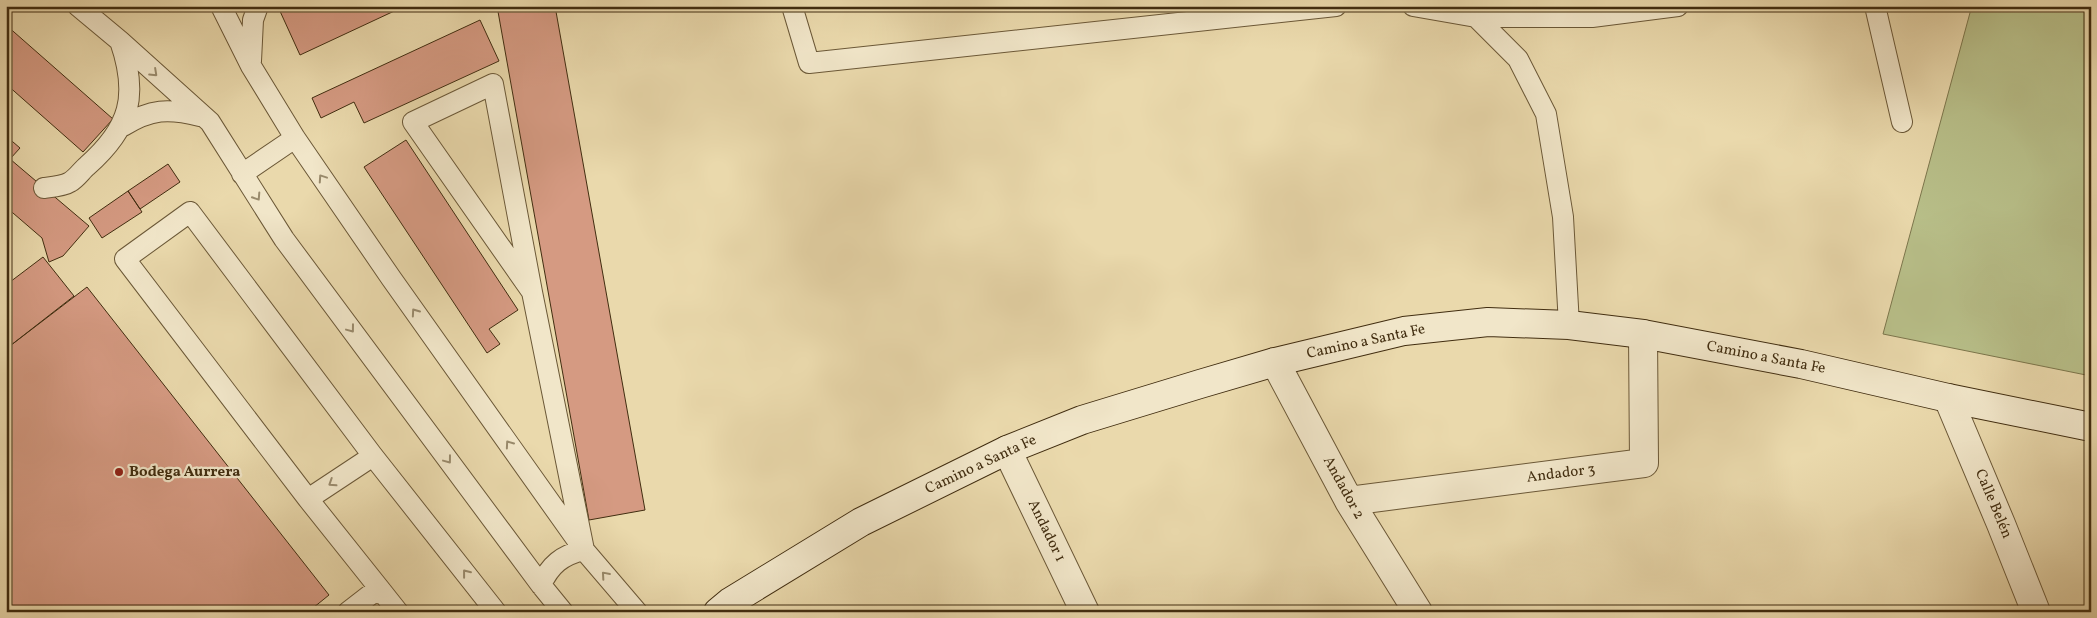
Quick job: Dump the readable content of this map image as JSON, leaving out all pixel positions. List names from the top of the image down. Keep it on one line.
{"streets":{"main road":["Camino a Santa Fe","Andador 3","Andador 2","Calle Belén","Andador 1"]},"crossings":[["Camino a Santa Fe","Andador 3"],["Camino a Santa Fe","Andador 2"],["Camino a Santa Fe","Calle Belén"],["Camino a Santa Fe","Andador 1"],["Andador 3","Andador 2"]],"places":["Bodega Aurrera"]}
